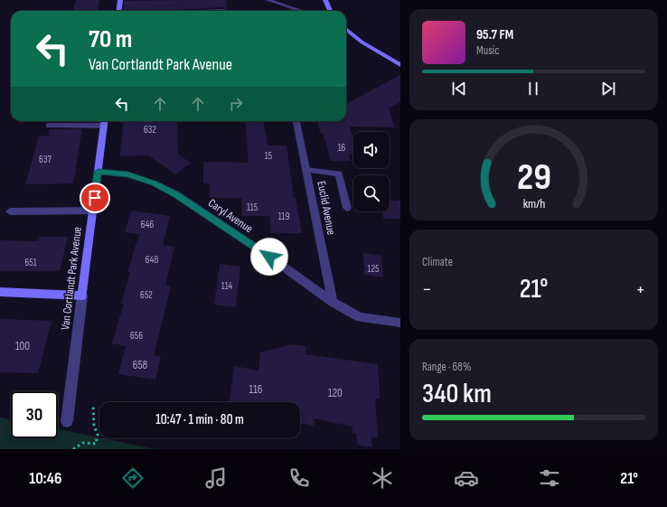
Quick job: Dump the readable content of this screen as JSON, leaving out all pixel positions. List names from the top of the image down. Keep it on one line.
{"streets":{"street":["Euclid Avenue","Caryl Avenue","Van Cortlandt Park Avenue"]},"crossings":[["Euclid Avenue","Caryl Avenue"],["Caryl Avenue","Van Cortlandt Park Avenue"]],"house_numbers":["632","16","15","637","115","119","646","648","651","125","114","652","656","100","658","116","120"],"page":{"turn":["70 m","Van Cortlandt Park Avenue"],"song":["95.7 FM","Music"],"tile":["Climate",["Range · 68%","340 km"]],"heat":["−","21°","+"],"limit":"30","trip":"10:47 · 1 min · 80 m","tabs":["10:46","21°"],"gauge":["29","km/h"]}}
